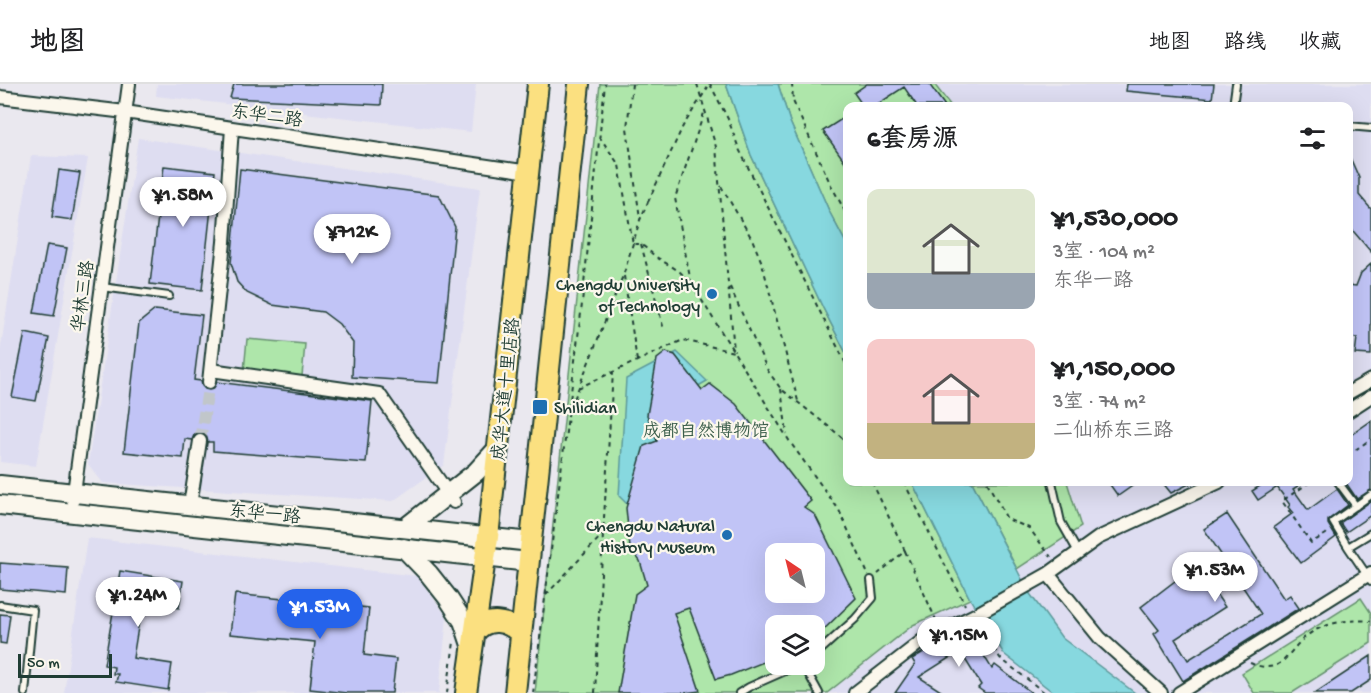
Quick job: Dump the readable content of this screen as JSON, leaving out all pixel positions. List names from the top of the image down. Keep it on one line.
{"streets":{"main road":["成华大道十里店路"],"street":["东华二路","华林三路","东华一路"]},"crossings":[["东华二路","华林三路"],["东华二路","成华大道十里店路"],["华林三路","东华一路"],["成华大道十里店路","东华一路"]],"parks":["成都自然博物馆"],"places":{"other":["Chengdu University of Technology","Chengdu Natural History Museum"],"transit":["Shilidian"]},"scale_bar":"50 m","north":"top left","page":{"header":"地图","nav":["地图","路线","收藏"],"heading":"6套房源","list":[{"name":"¥1,530,000","note":"3室 · 104 m² · 东华一路"},{"name":"¥1,150,000","note":"3室 · 74 m² · 二仙桥东三路"}],"price":["¥1.58M","¥712K","¥1.53M","¥1.24M","¥1.53M","¥1.15M"],"scale":"50 m"}}
